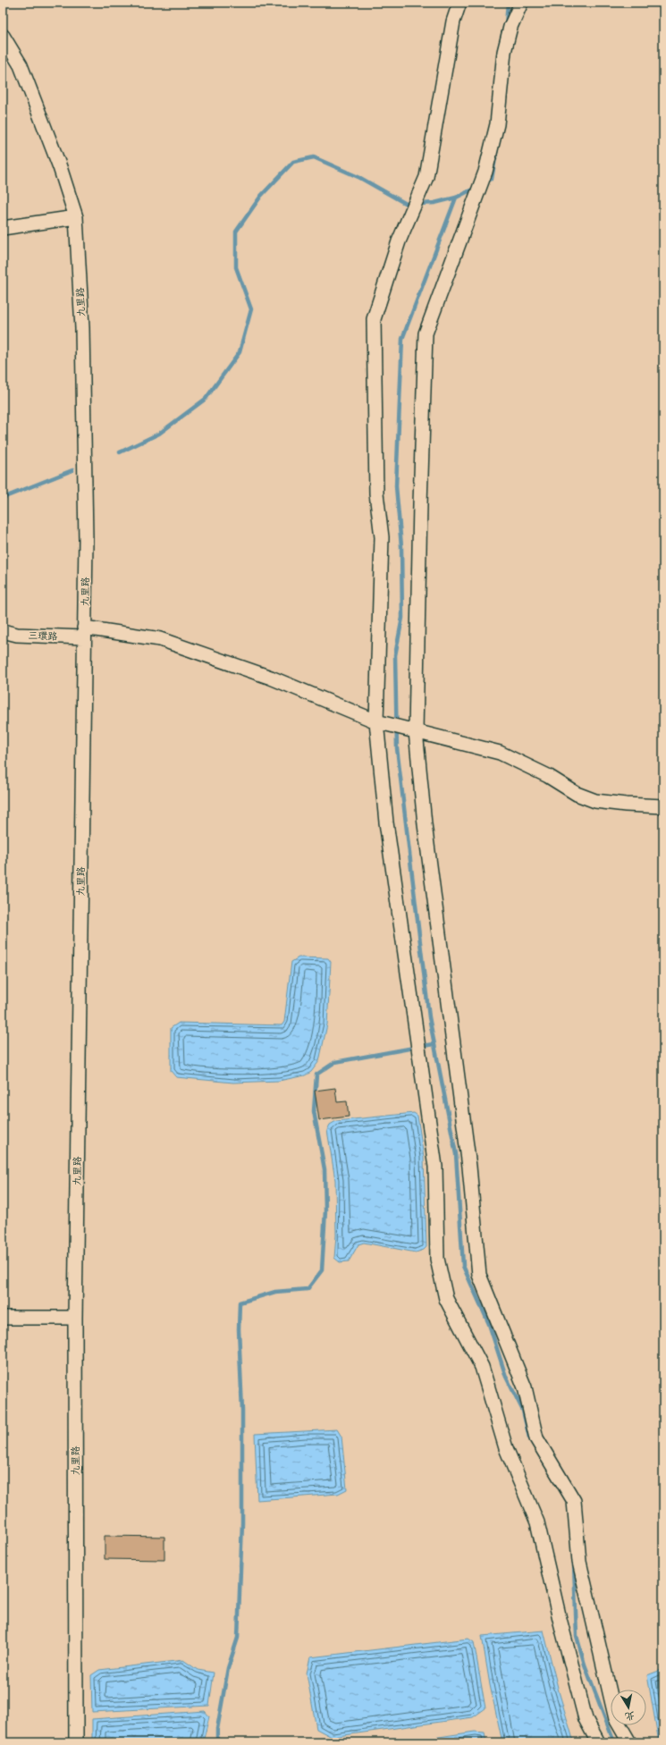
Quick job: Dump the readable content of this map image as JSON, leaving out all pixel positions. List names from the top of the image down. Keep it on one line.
{"streets":{"street":["九里路","三環路"]},"crossings":[["九里路","三環路"]],"north":"bottom"}
